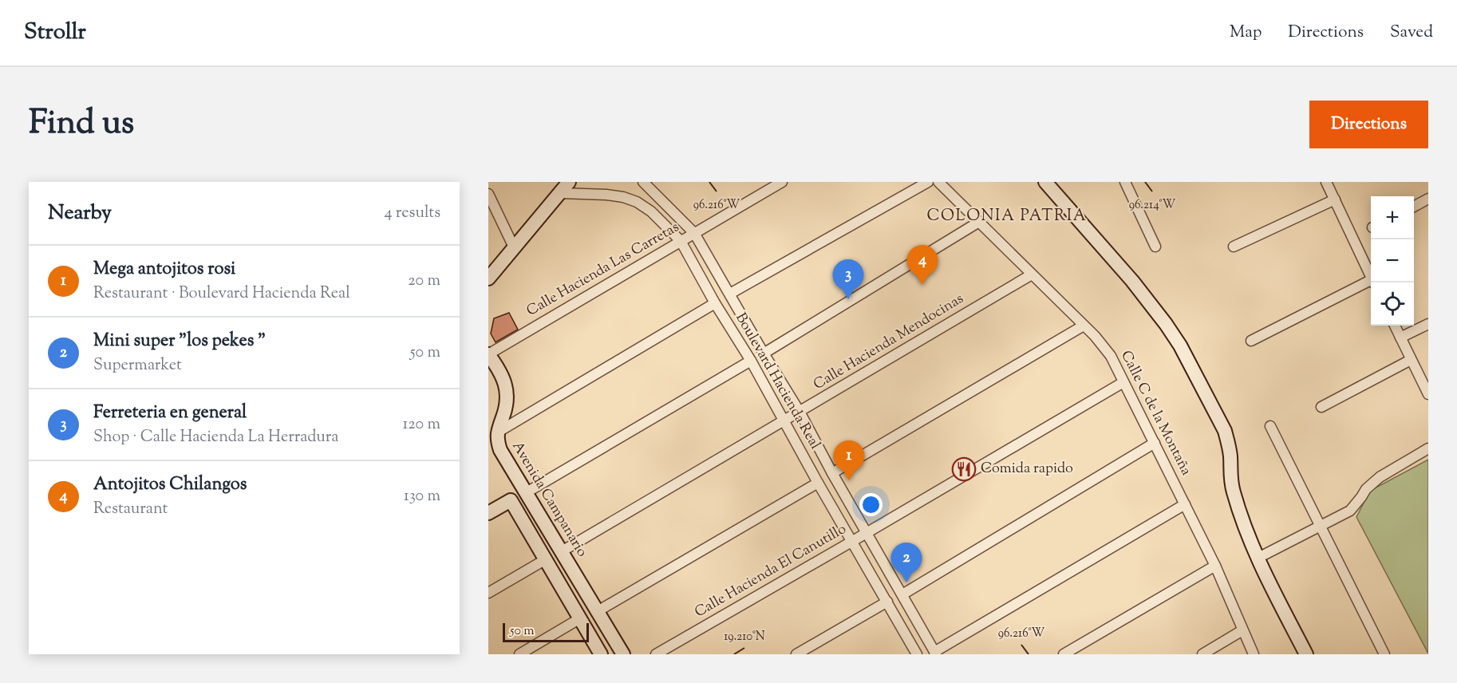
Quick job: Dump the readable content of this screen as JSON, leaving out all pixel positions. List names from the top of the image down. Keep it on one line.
{"streets":{"street":["Calle Hacienda Las Carretas","Calle Hacienda Mendocinas","Boulevard Hacienda Real","Calle C de la Montaña","Avenida Campanario","Calle Hacienda El Canutillo"]},"crossings":[["Calle Hacienda Las Carretas","Boulevard Hacienda Real"],["Calle Hacienda Las Carretas","Avenida Campanario"],["Calle Hacienda Mendocinas","Boulevard Hacienda Real"],["Calle Hacienda Mendocinas","Calle C de la Montaña"],["Calle Hacienda Mendocinas","Avenida Campanario"],["Boulevard Hacienda Real","Calle Hacienda El Canutillo"],["Calle C de la Montaña","Calle Hacienda El Canutillo"]],"districts":["COLONIA PATRIA"],"places":{"restaurant":["Comida rapido"]},"scale_bar":"50 m","page":{"header":"Strollr","nav":["Map","Directions","Saved"],"title":"Find us","buttons":"Directions","heading":["Nearby","4 results"],"map_buttons":["+","−"],"list":[{"mark":"1","name":"Mega antojitos rosi","note":"Restaurant · Boulevard Hacienda Real","value":"20 m"},{"mark":"2","name":"Mini super \"los pekes \"","note":"Supermarket","value":"50 m"},{"mark":"3","name":"Ferreteria en general","note":"Shop · Calle Hacienda La Herradura","value":"120 m"},{"mark":"4","name":"Antojitos Chilangos","note":"Restaurant","value":"130 m"}],"pins":["4","3","1","2"],"scale":"50 m"},"coordinates":["96.216°W","96.214°W","19.210°N"]}
